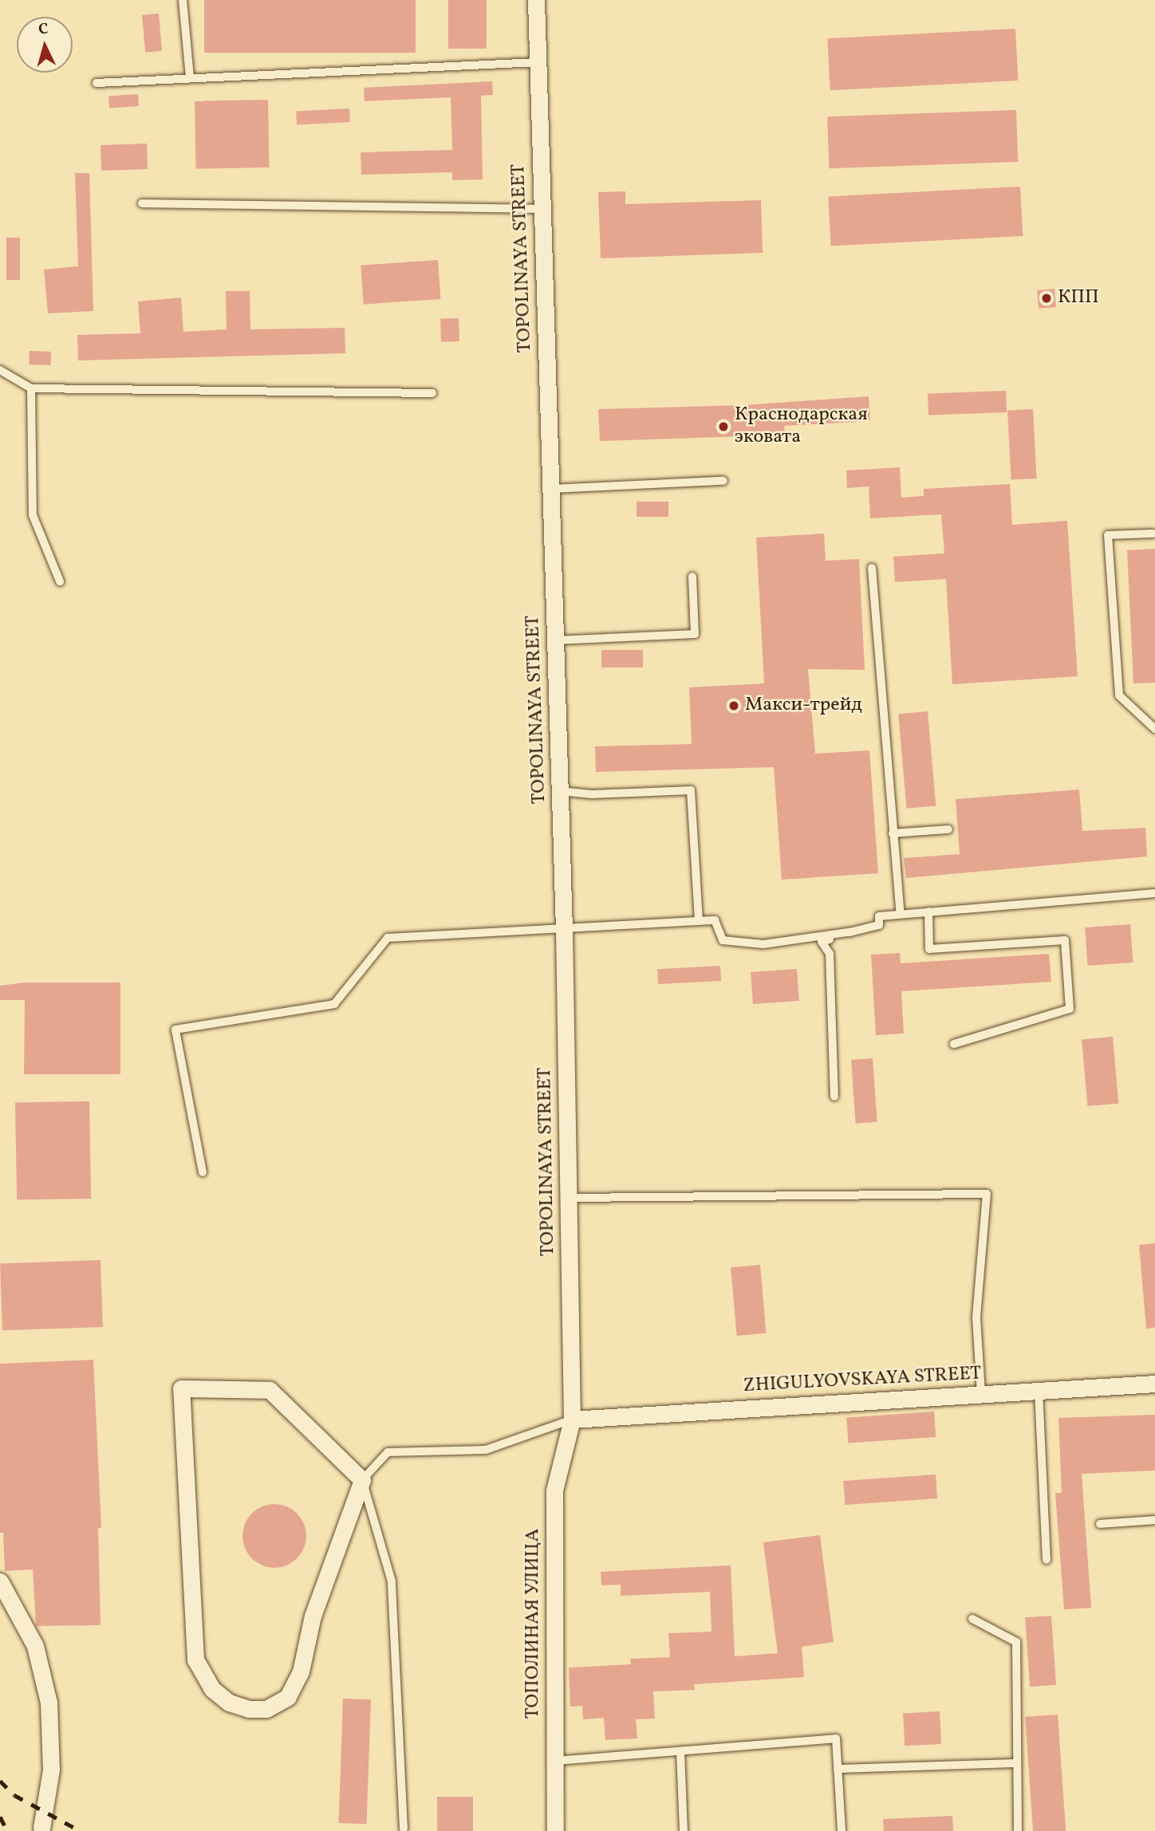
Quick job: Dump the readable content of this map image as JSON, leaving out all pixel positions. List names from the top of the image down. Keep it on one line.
{"streets":{"street":["TOPOLINAYA STREET","ZHIGULYOVSKAYA STREET","ТОПОЛИНАЯ УЛИЦА"]},"crossings":[["TOPOLINAYA STREET","ZHIGULYOVSKAYA STREET"],["TOPOLINAYA STREET","ТОПОЛИНАЯ УЛИЦА"],["ZHIGULYOVSKAYA STREET","ТОПОЛИНАЯ УЛИЦА"]],"places":["КПП","Краснодарская эковата","Макси-трейд"],"north":"top"}
